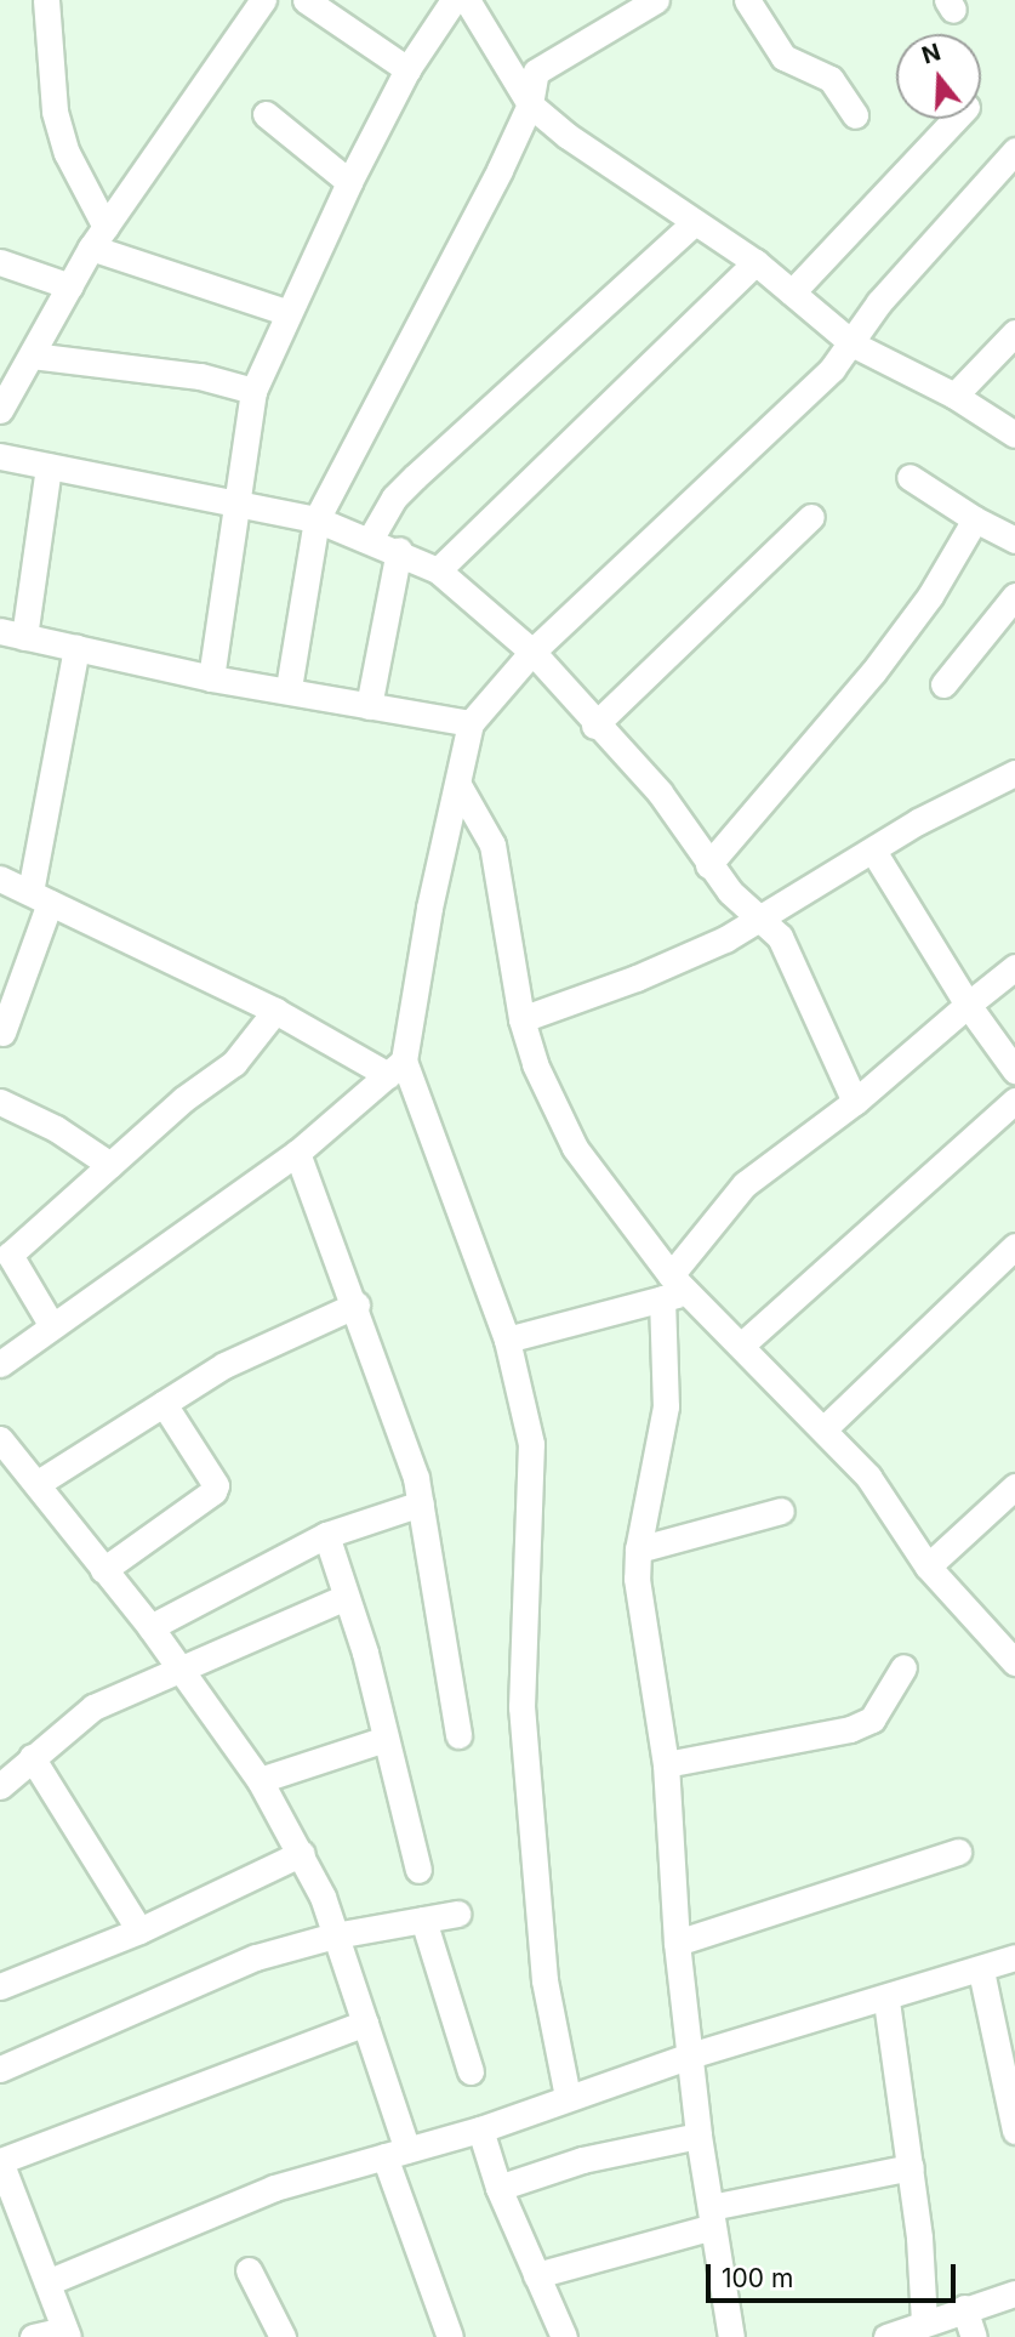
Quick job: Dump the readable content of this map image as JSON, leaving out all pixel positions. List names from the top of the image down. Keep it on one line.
{"scale_bar":"100 m","north":"top"}
